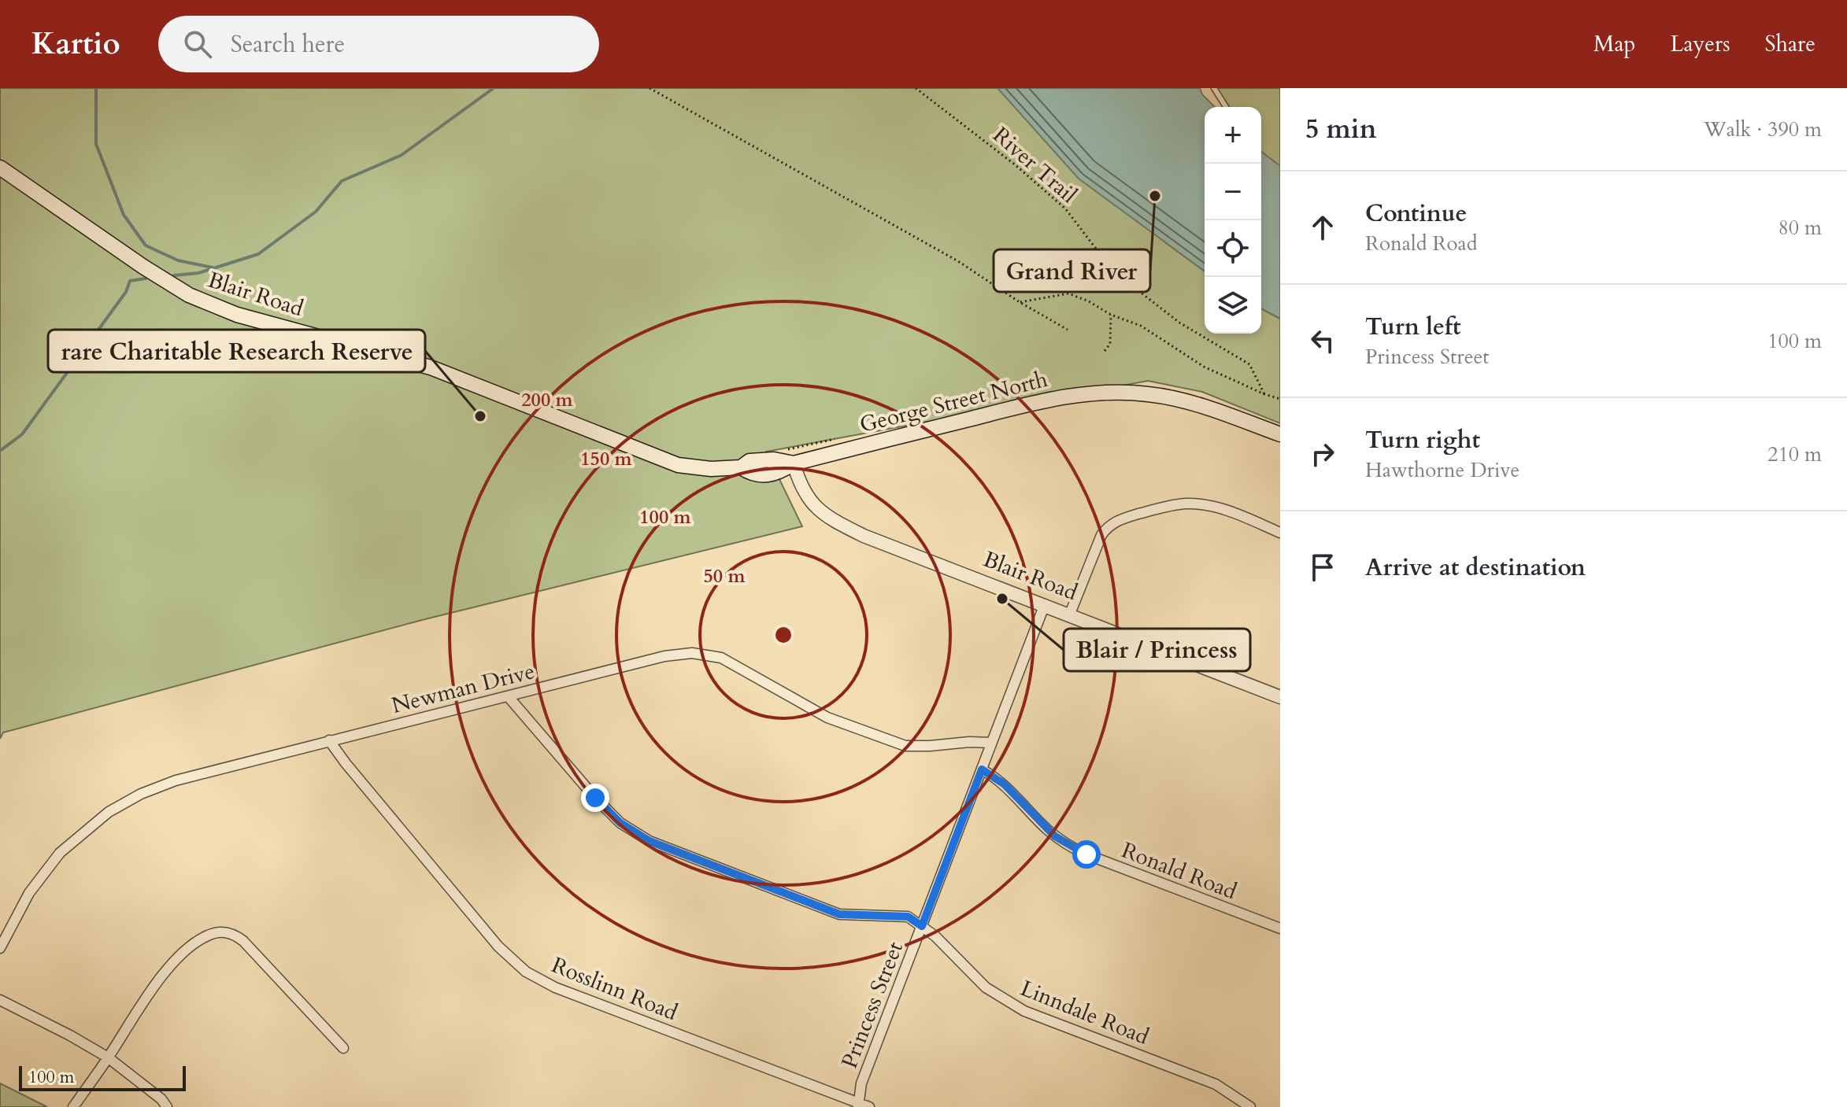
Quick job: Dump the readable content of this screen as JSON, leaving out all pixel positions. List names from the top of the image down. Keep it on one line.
{"streets":{"main road":["Blair Road","George Street North"],"street":["Newman Drive","Ronald Road","Rosslinn Road","Princess Street","Linndale Road"],"path":["River Trail"]},"crossings":[["Blair Road","George Street North"],["Blair Road","Princess Street"],["Newman Drive","Rosslinn Road"],["Newman Drive","Princess Street"],["Ronald Road","Princess Street"],["Rosslinn Road","Princess Street"],["Princess Street","Linndale Road"]],"places":["Grand River","rare Charitable Research Reserve","Blair / Princess"],"scale_bar":"100 m","page":{"header":"Kartio","search":"Search here","nav":["Map","Layers","Share"],"heading":["5 min","Walk · 390 m"],"map_buttons":["+","−"],"list":[["Continue","Ronald Road","80 m"],["Turn left","Princess Street","100 m"],["Turn right","Hawthorne Drive","210 m"],"Arrive at destination"],"scale":"100 m"},"rings":["200 m","150 m","100 m","50 m"]}
